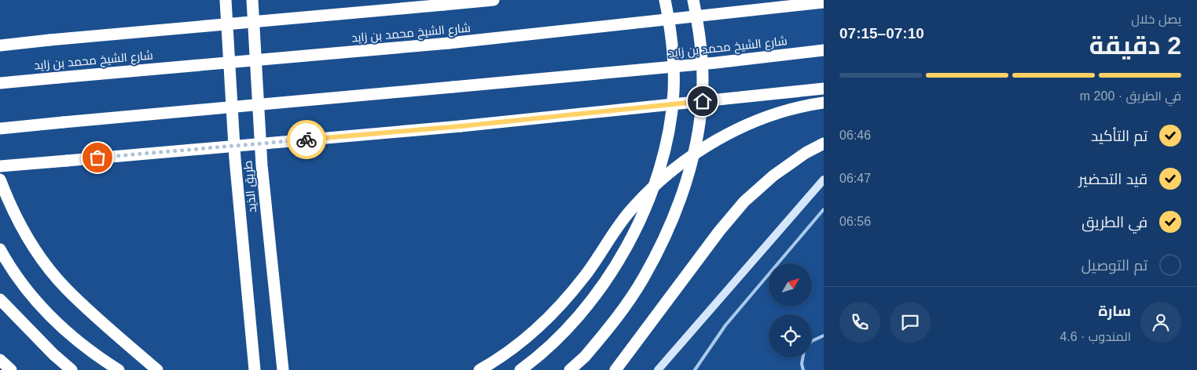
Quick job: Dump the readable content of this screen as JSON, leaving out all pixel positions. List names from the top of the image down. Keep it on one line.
{"streets":{"highway":["شارع الشيخ محمد بن زايد","طريق الذيد"]},"north":"top right","page":{"heading":["2 دقيقة","يصل خلال","07:10–07:15"],"panel":["سارة","المندوب · 4.6"],"bar":"في الطريق · 200 m","list":[["تم التأكيد","06:46"],["قيد التحضير","06:47"],["في الطريق","06:56"],"تم التوصيل"]}}
